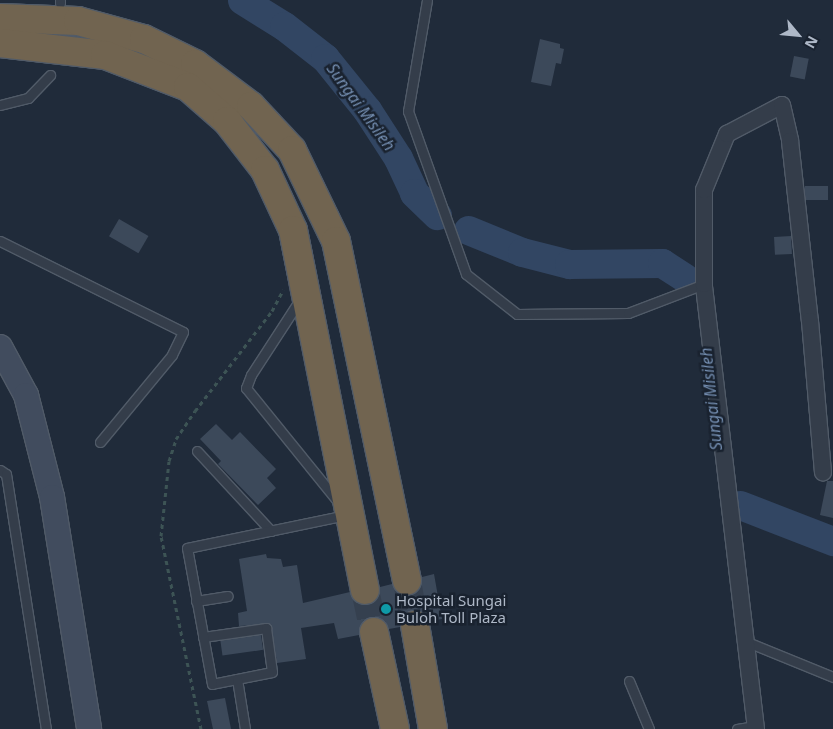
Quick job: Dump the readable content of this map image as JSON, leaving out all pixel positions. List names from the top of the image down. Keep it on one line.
{"water":["Sungai Misileh"],"places":["Hospital Sungai Buloh Toll Plaza"],"north":"bottom right"}
